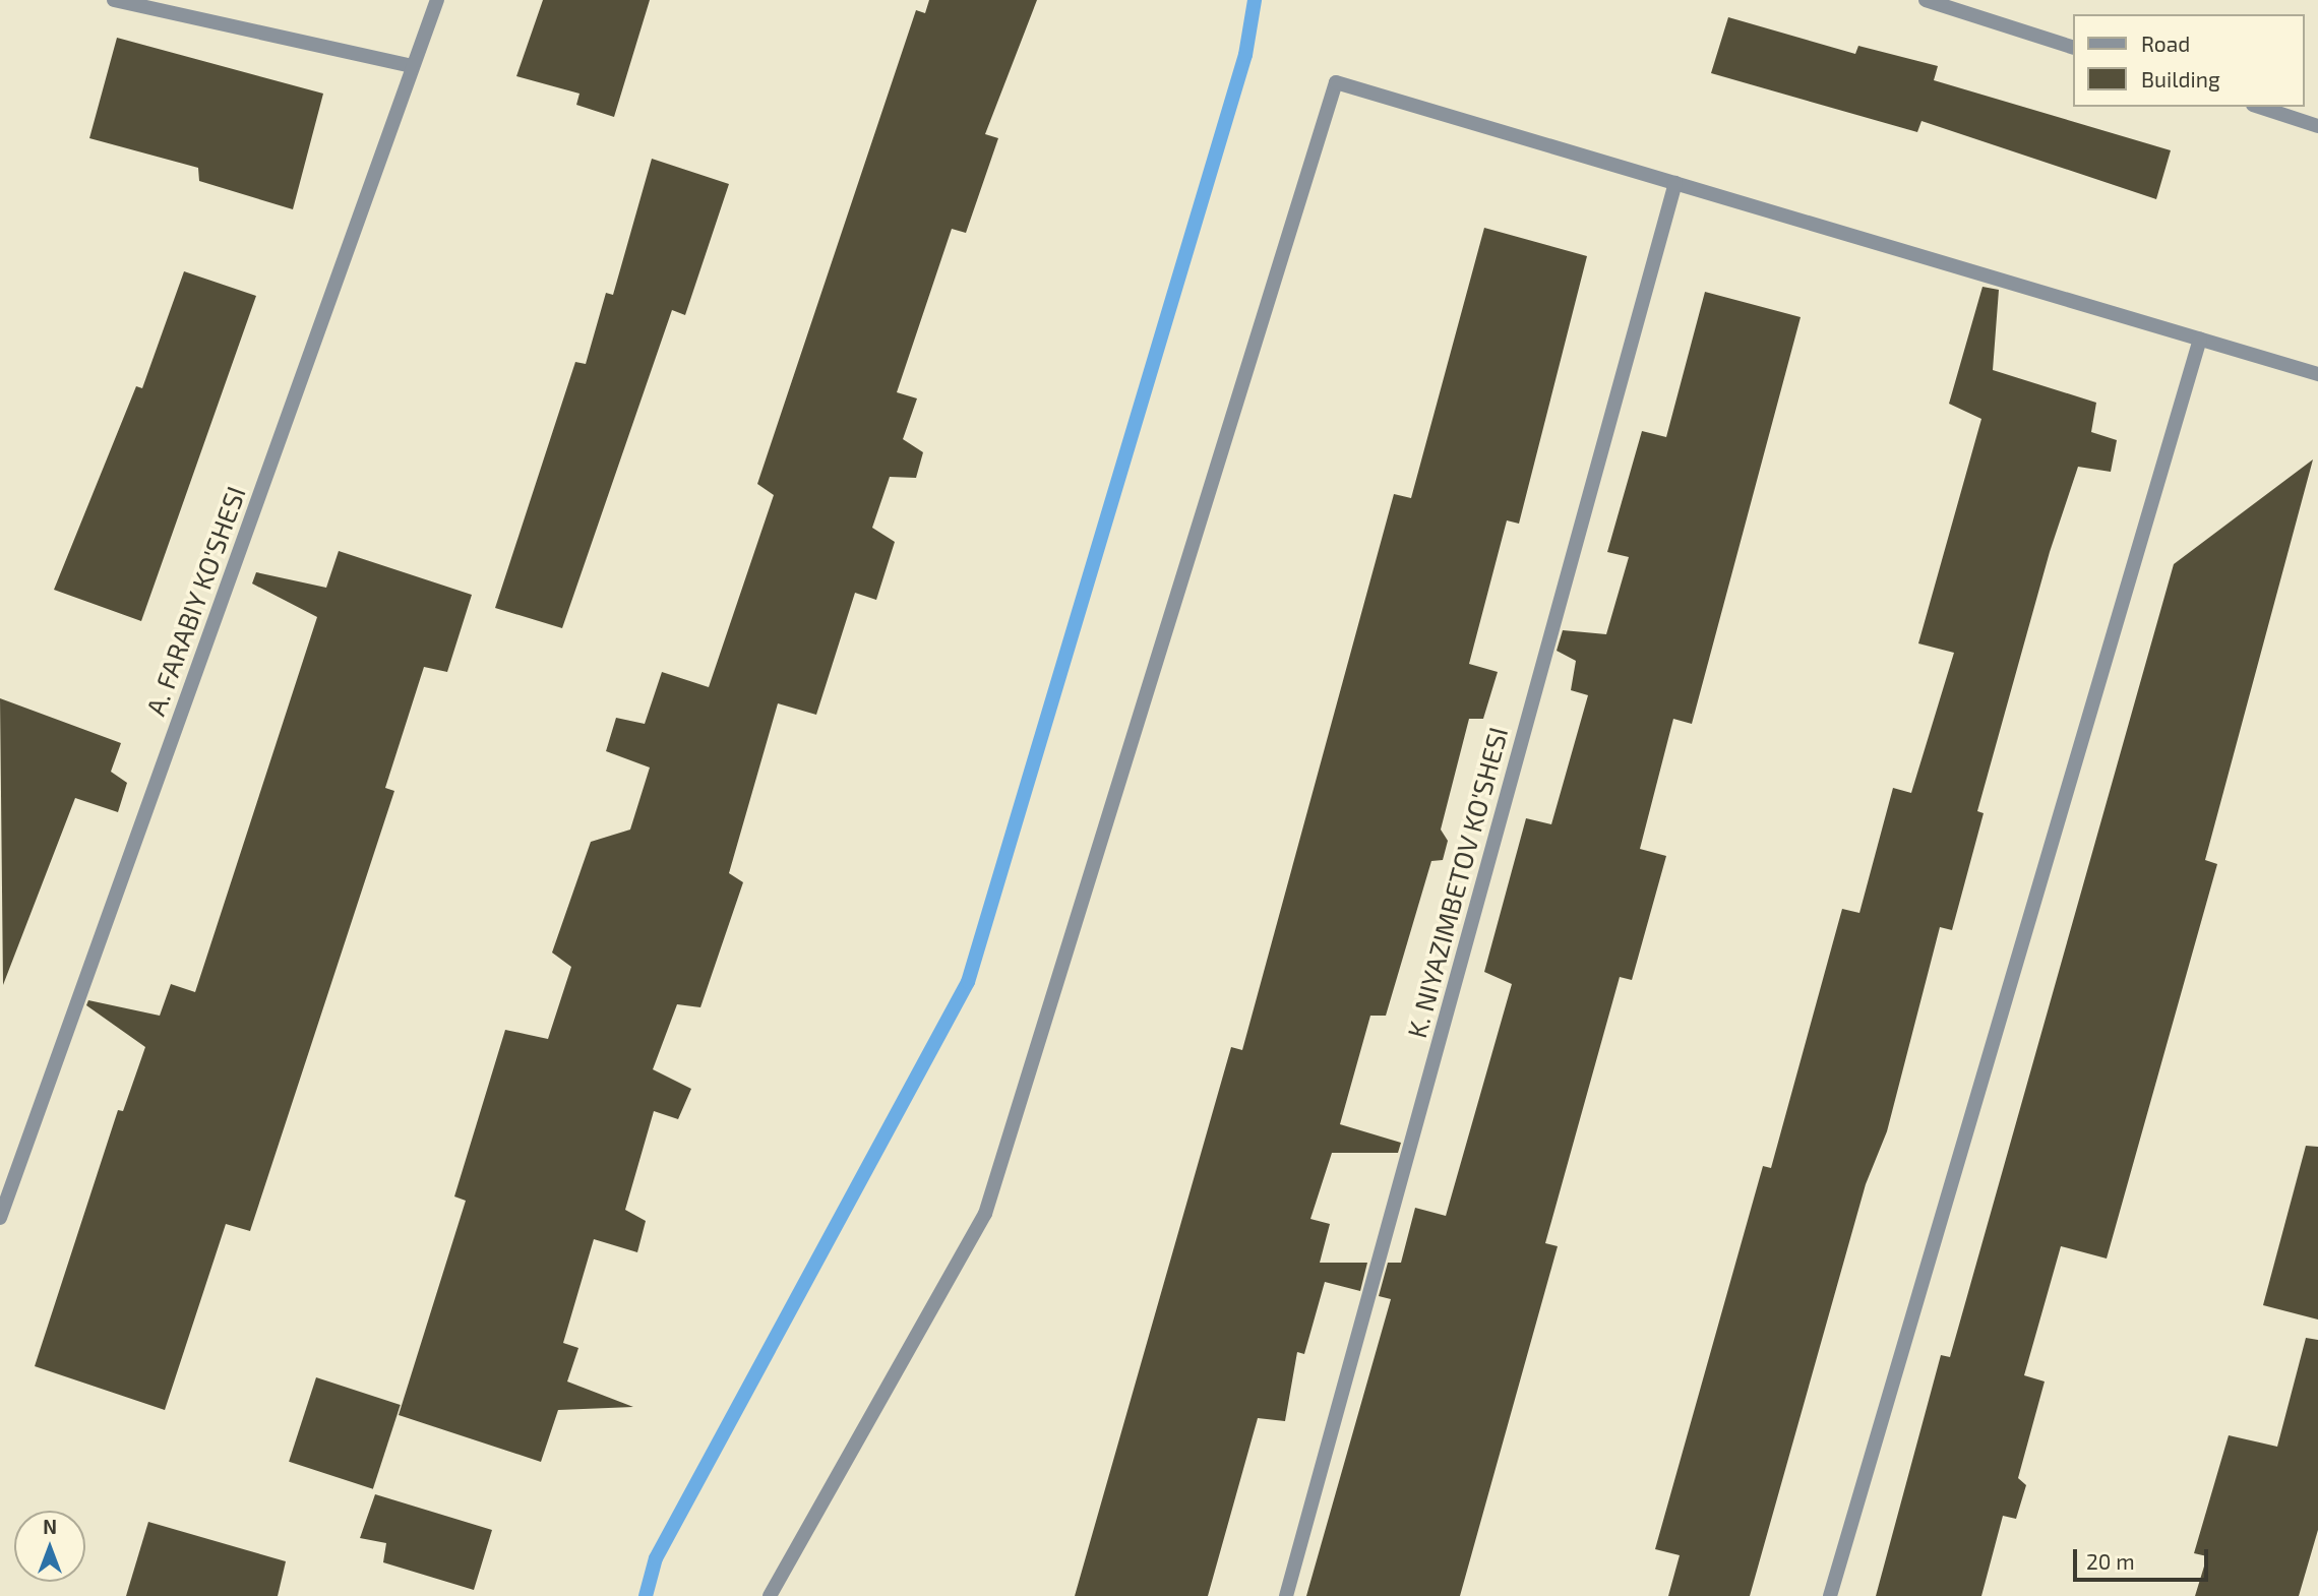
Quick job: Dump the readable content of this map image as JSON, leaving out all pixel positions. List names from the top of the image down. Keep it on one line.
{"streets":{"street":["A. FARABIY KO'SHESI","K. NIYAZIMBETOV KO'SHESI"]},"legend":["Road","Building"],"scale_bar":"20 m","north":"top"}
